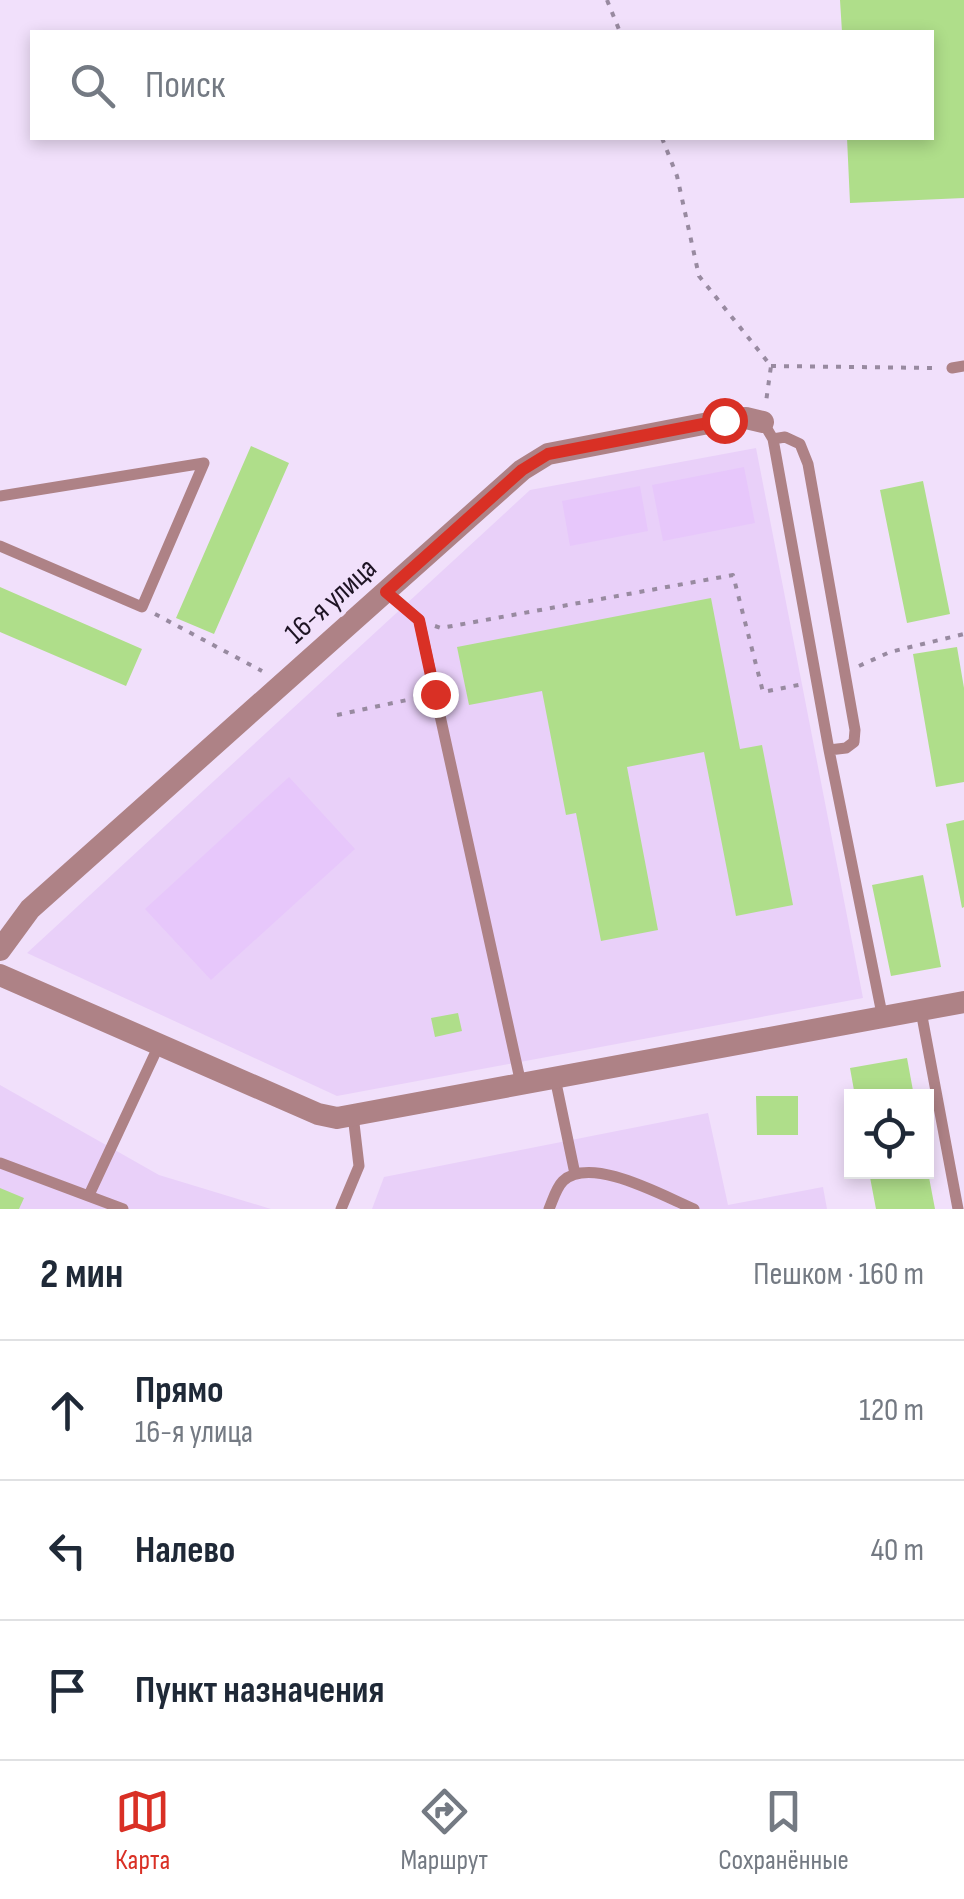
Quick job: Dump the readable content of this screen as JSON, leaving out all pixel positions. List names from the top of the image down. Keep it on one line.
{"streets":{"street":["16-я улица"]},"page":{"search":"Поиск","heading":["2 мин","Пешком · 160 m"],"list":[["Прямо","16-я улица","120 m"],["Налево","40 m"],"Пункт назначения"],"nav":["Карта","Маршрут","Сохранённые"]}}
